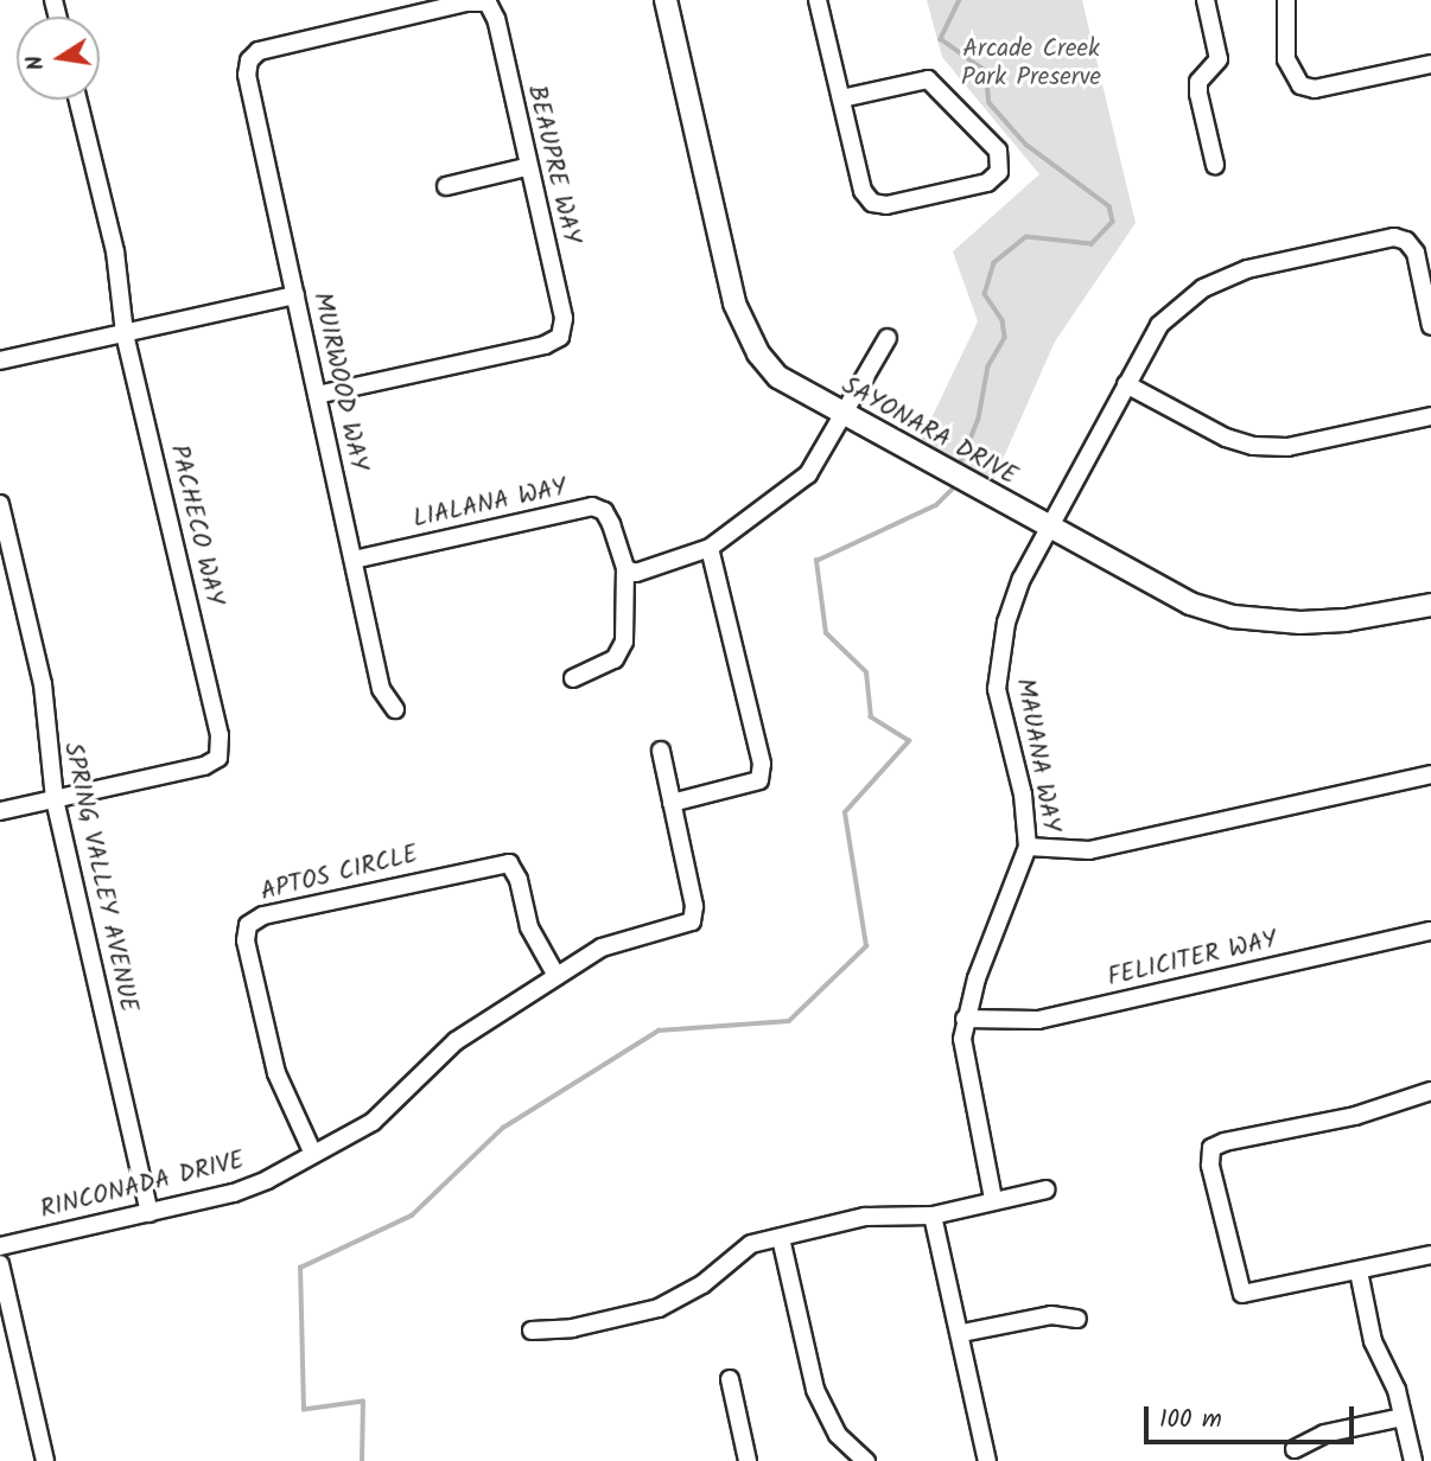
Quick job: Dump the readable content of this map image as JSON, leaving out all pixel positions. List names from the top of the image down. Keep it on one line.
{"streets":{"street":["BEAUPRE WAY","MUIRWOOD WAY","SAYONARA DRIVE","LIALANA WAY","PACHECO WAY","MAUANA WAY","APTOS CIRCLE","SPRING VALLEY AVENUE","FELICITER WAY","RINCONADA DRIVE"]},"crossings":[["BEAUPRE WAY","MUIRWOOD WAY"],["MUIRWOOD WAY","LIALANA WAY"],["SAYONARA DRIVE","MAUANA WAY"],["PACHECO WAY","SPRING VALLEY AVENUE"],["MAUANA WAY","FELICITER WAY"],["APTOS CIRCLE","RINCONADA DRIVE"],["SPRING VALLEY AVENUE","RINCONADA DRIVE"]],"parks":["Arcade Creek Park Preserve"],"scale_bar":"100 m","north":"left"}
